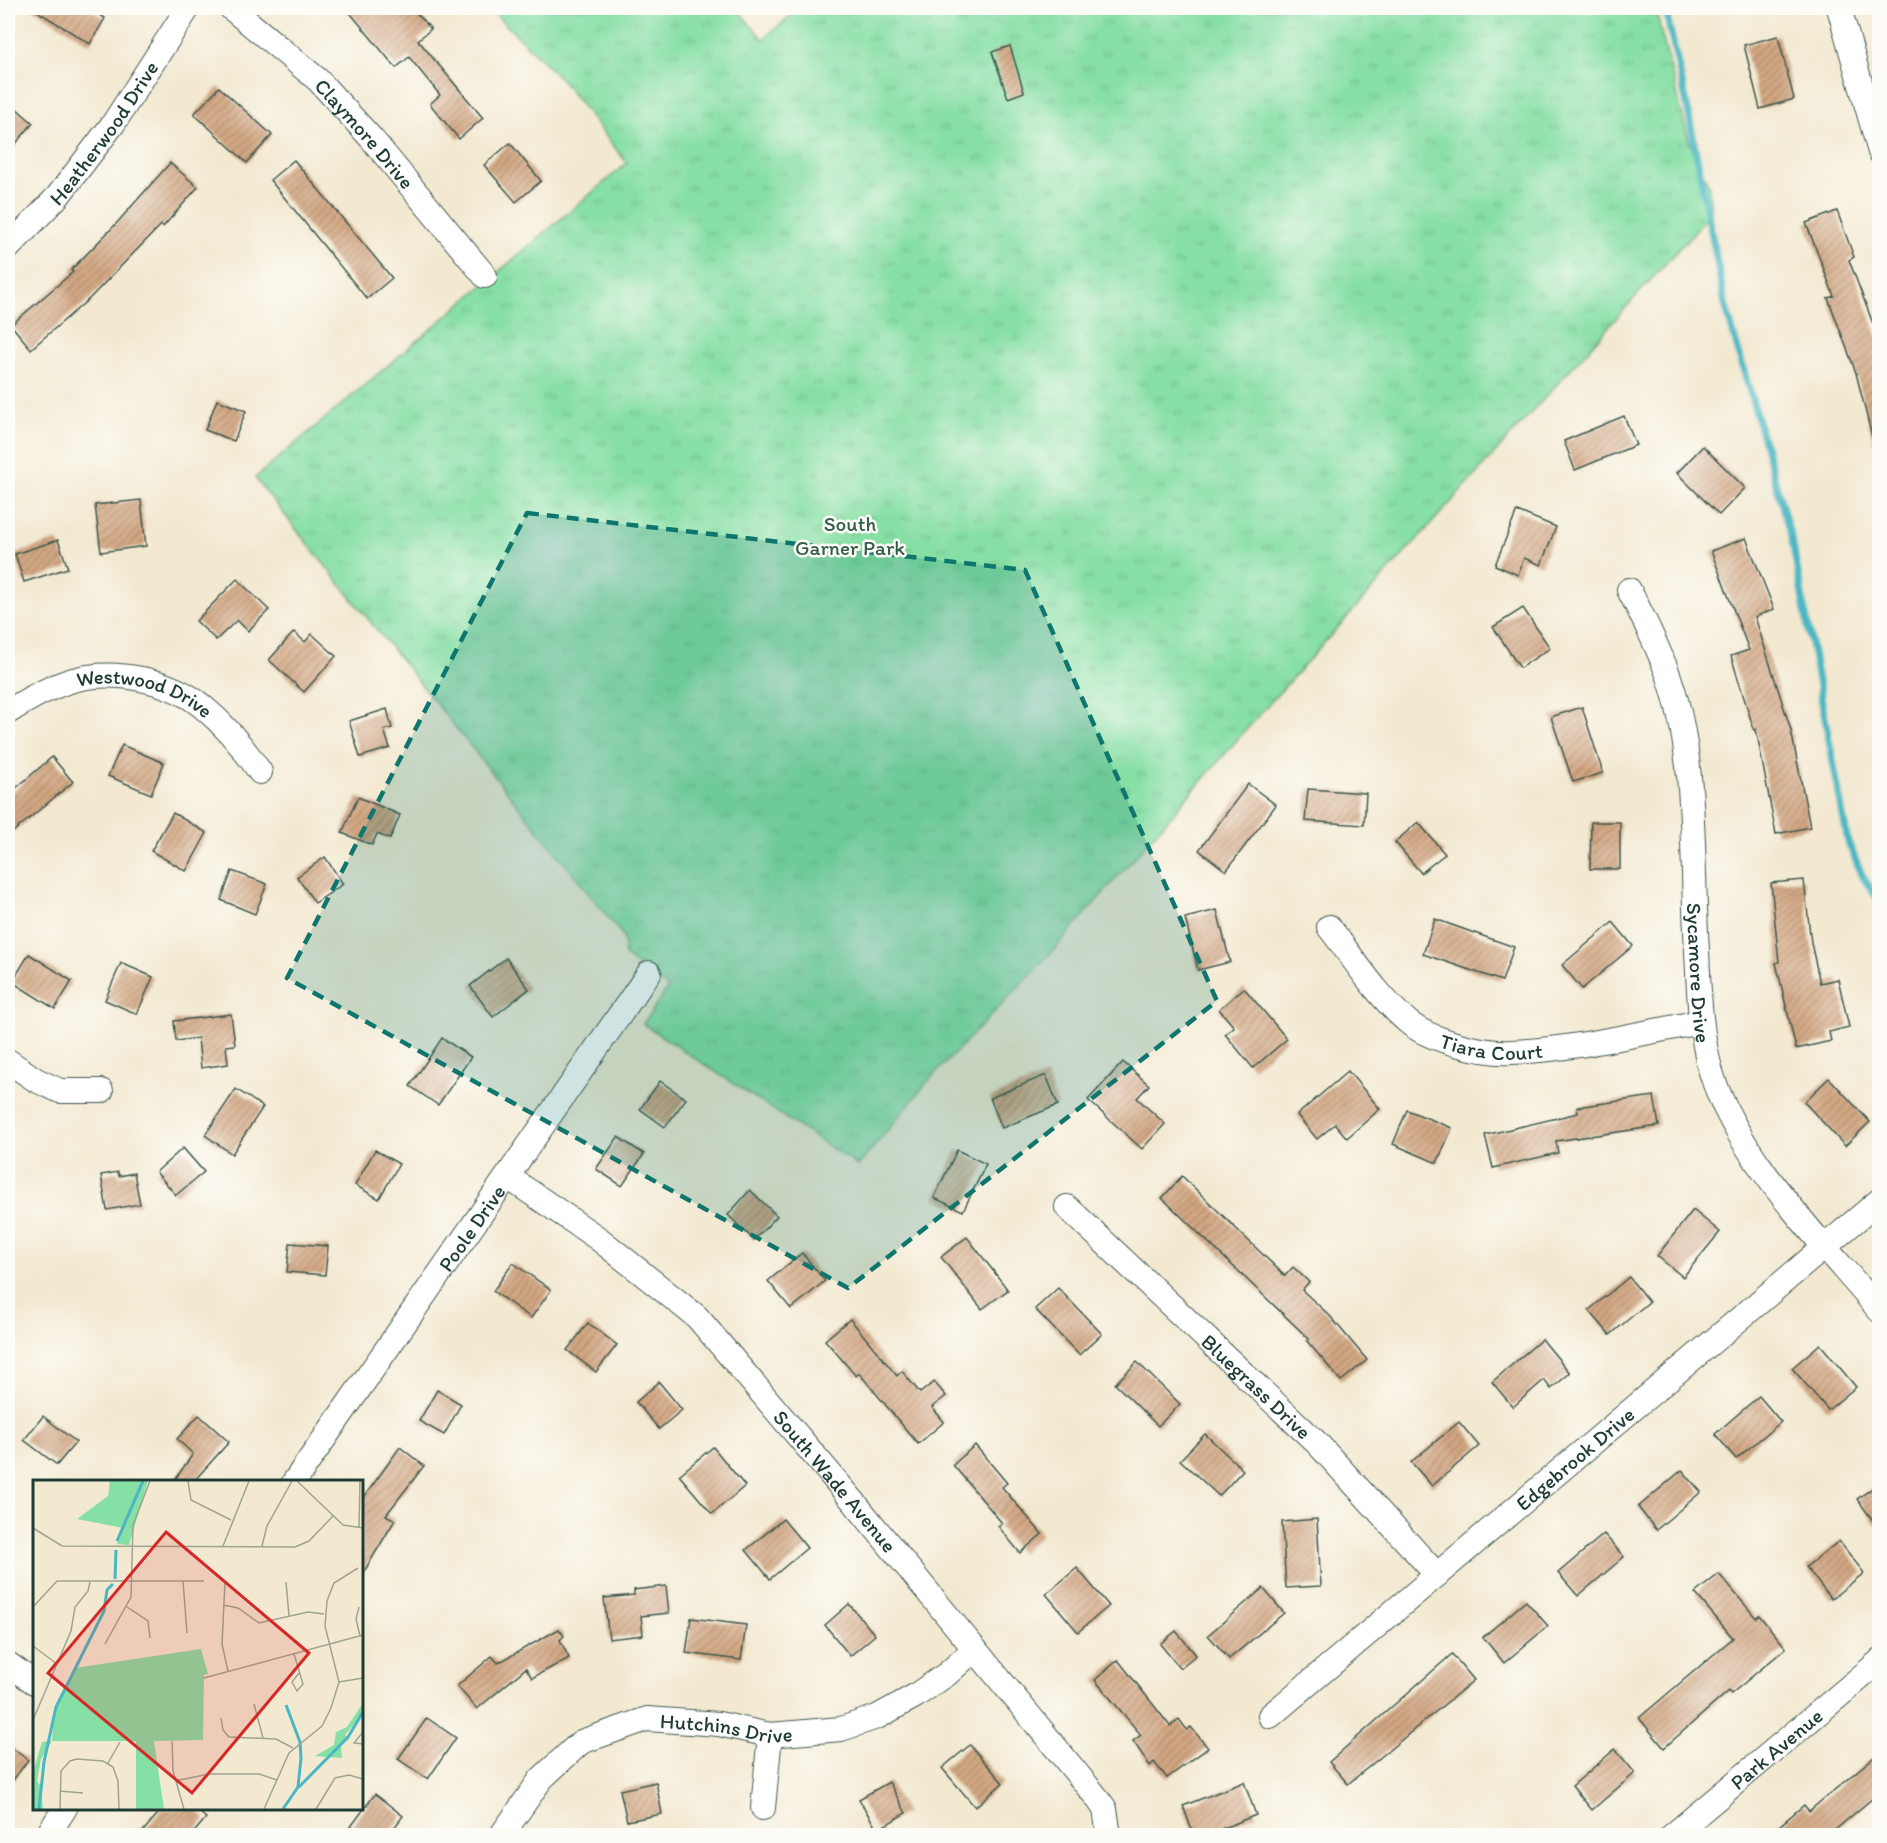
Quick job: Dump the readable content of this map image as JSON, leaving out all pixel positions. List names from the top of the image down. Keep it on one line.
{"streets":{"street":["Heatherwood Drive","Claymore Drive","Westwood Drive","Sycamore Drive","Tiara Court","Poole Drive","Bluegrass Drive","Edgebrook Drive","South Wade Avenue","Hutchins Drive","Park Avenue"]},"crossings":[["Sycamore Drive","Tiara Court"],["Sycamore Drive","Edgebrook Drive"],["Poole Drive","South Wade Avenue"],["Bluegrass Drive","Edgebrook Drive"],["South Wade Avenue","Hutchins Drive"]],"parks":["South Garner Park"]}
